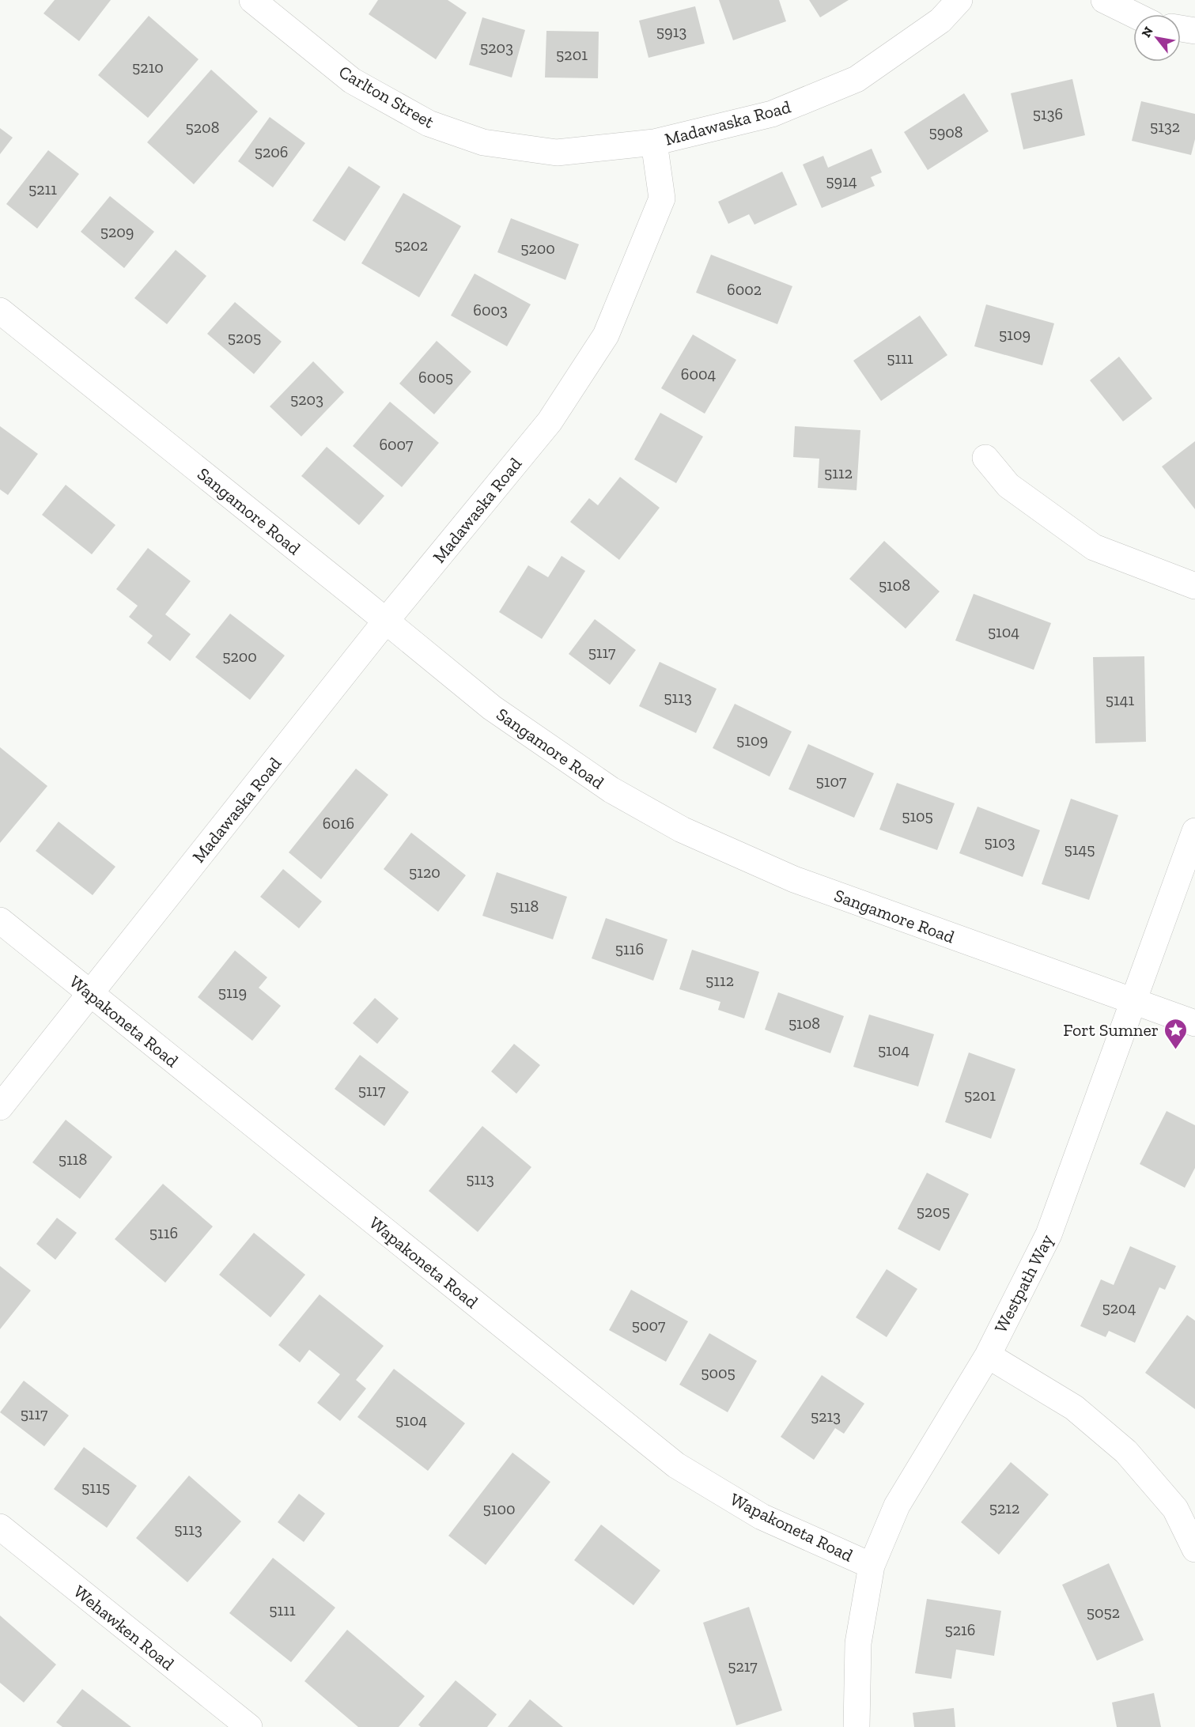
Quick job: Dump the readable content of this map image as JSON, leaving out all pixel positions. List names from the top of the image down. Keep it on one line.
{"streets":{"street":["Carlton Street","Madawaska Road","Sangamore Road","Wapakoneta Road","Westpath Way","Wehawken Road"]},"crossings":[["Carlton Street","Madawaska Road"],["Madawaska Road","Sangamore Road"],["Madawaska Road","Wapakoneta Road"],["Sangamore Road","Westpath Way"],["Wapakoneta Road","Westpath Way"]],"places":{"place":["Fort Sumner"]},"house_numbers":["5913","5203","5201","5210","5136","5132","5208","5908","5206","5914","5211","5209","5202","5200","6002","6003","5109","5205","5111","6004","6005","5203","6007","5112","5108","5104","5117","5200","5113","5141","5109","5107","5105","6016","5103","5145","5120","5118","5116","5112","5119","5108","5104","5117","5201","5118","5113","5205","5116","5204","5007","5005","5117","5213","5104","5115","5212","5100","5113","5111","5052","5216","5217"],"north":"top left"}
